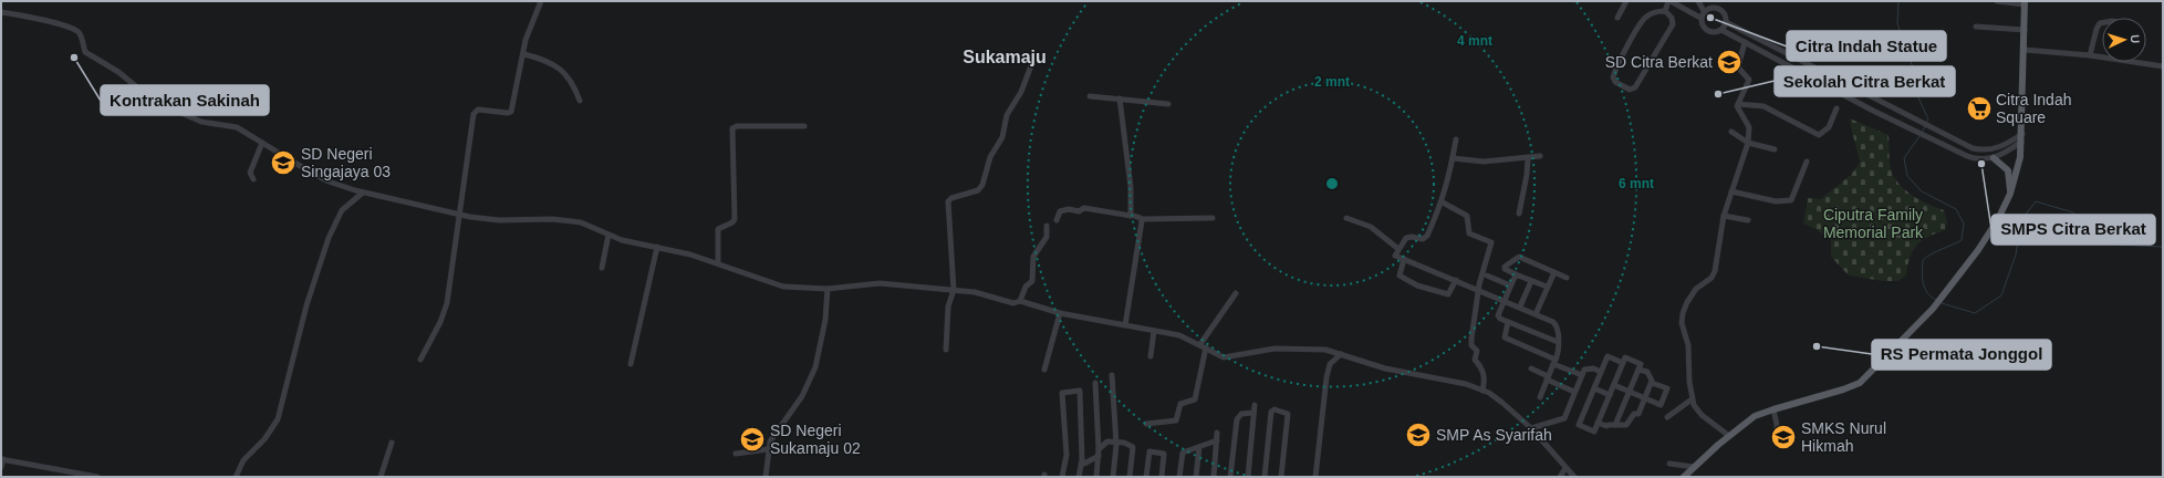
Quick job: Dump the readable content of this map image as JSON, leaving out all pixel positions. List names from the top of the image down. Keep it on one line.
{"districts":["Sukamaju"],"parks":["Ciputra Family Memorial Park"],"places":{"other":["Citra Indah Statue","Kontrakan Sakinah","Sekolah Citra Berkat","SMPS Citra Berkat","RS Permata Jonggol"],"school or university":["SD Citra Berkat","SD Negeri Singajaya 03","SMP As Syarifah","SMKS Nurul Hikmah","SD Negeri Sukamaju 02"],"supermarket":["Citra Indah Square"]},"north":"right","rings":["4 mnt","2 mnt","6 mnt"]}
